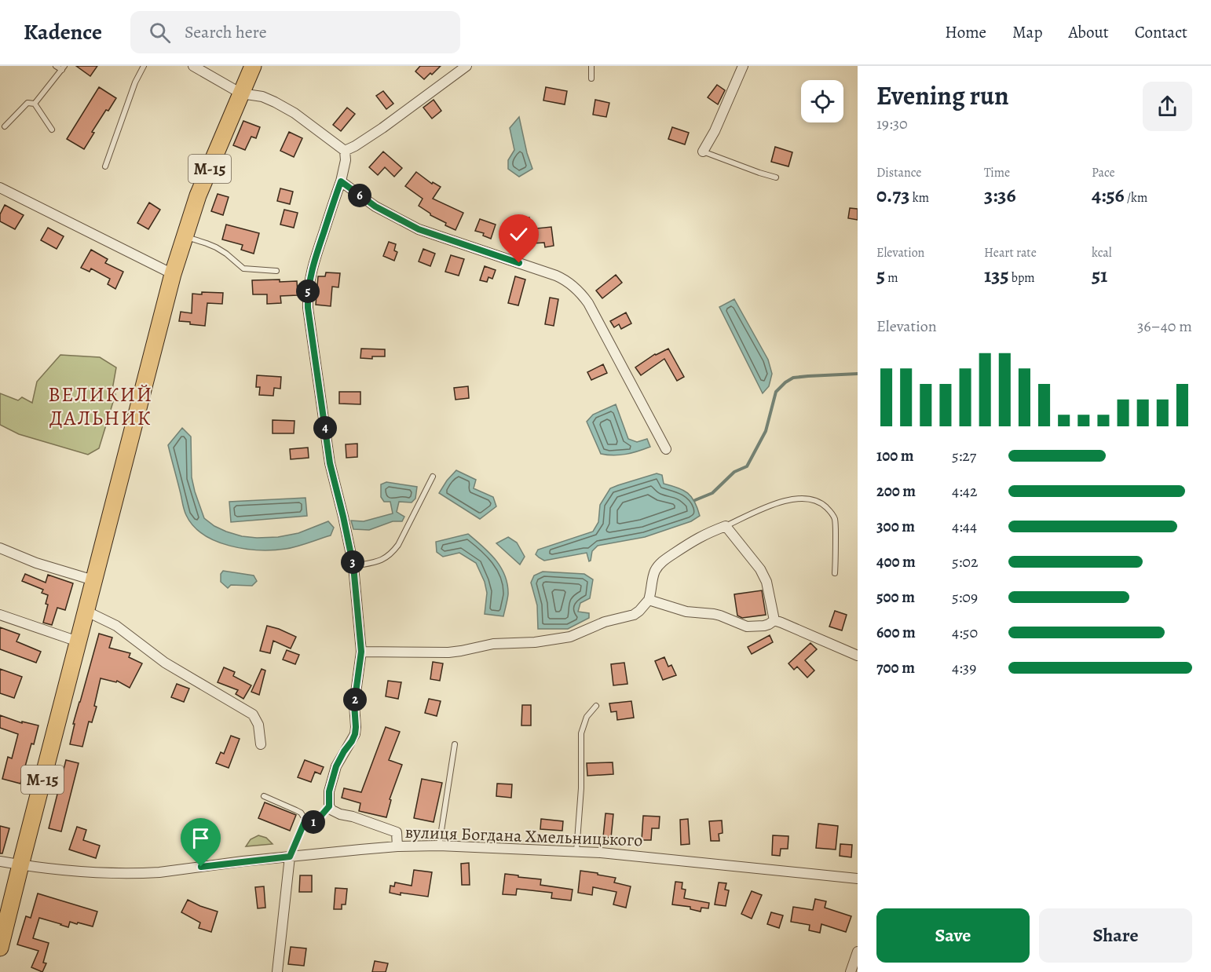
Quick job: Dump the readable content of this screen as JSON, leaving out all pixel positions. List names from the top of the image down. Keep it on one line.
{"streets":{"highway":["М-15"],"street":["вулиця Богдана Хмельницького"]},"crossings":[["М-15","вулиця Богдана Хмельницького"]],"districts":["ВЕЛИКИЙ ДАЛЬНИК"],"page":{"header":"Kadence","search":"Search here","nav":["Home","Map","About","Contact"],"heading":["Evening run","19:30"],"stats":[["Distance","0.73 km"],["Time","3:36"],["Pace","4:56 /km"],["Elevation","5 m"],["Heart rate","135 bpm"],["kcal","51"]],"pins":["6","5","4","3","2","1"],"chart":["Elevation","36–40 m"],"list":[{"name":"100 m","note":"5:27"},{"name":"200 m","note":"4:42"},{"name":"300 m","note":"4:44"},{"name":"400 m","note":"5:02"},{"name":"500 m","note":"5:09"},{"name":"600 m","note":"4:50"},{"name":"700 m","note":"4:39"}],"buttons":["Save","Share"]}}
